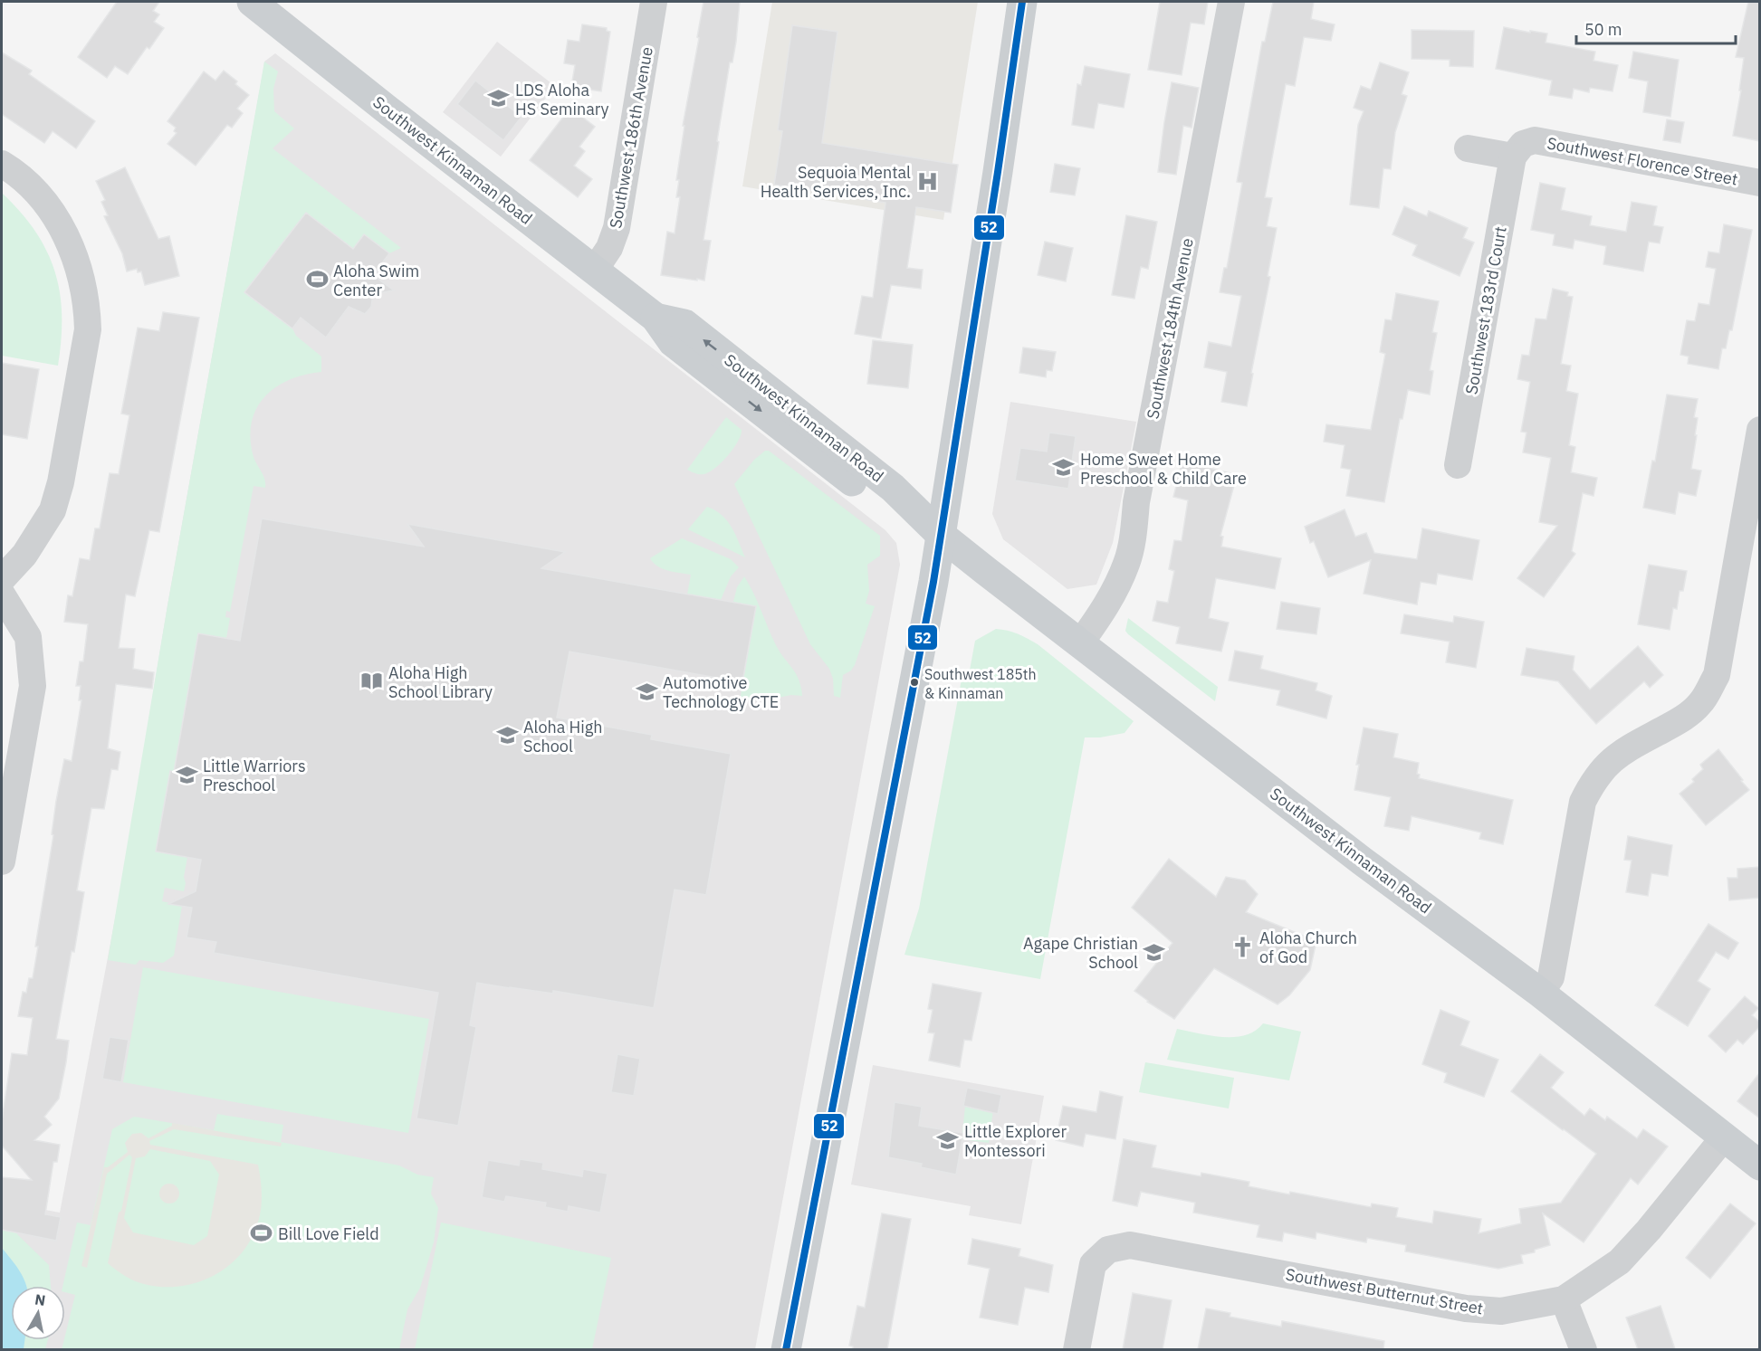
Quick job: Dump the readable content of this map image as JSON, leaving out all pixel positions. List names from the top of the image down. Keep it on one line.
{"streets":{"main road":["Southwest Kinnaman Road"],"street":["Southwest 186th Avenue","Southwest Florence Street","Southwest 183rd Court","Southwest 184th Avenue","Southwest Butternut Street"]},"crossings":[["Southwest 186th Avenue","Southwest Kinnaman Road"],["Southwest Kinnaman Road","Southwest 184th Avenue"],["Southwest Kinnaman Road","Southwest Butternut Street"],["Southwest Florence Street","Southwest 183rd Court"]],"places":{"school or university":["LDS Aloha HS Seminary","Home Sweet Home Preschool & Child Care","Automotive Technology CTE","Aloha High School","Little Warriors Preschool","Agape Christian School","Little Explorer Montessori"],"hospital":["Sequoia Mental Health Services, Inc."],"sports":["Aloha Swim Center","Bill Love Field"],"library":["Aloha High School Library"],"other":["Southwest 185th & Kinnaman"],"church":["Aloha Church of God"]},"lines":["transit line 52"],"scale_bar":"50 m","north":"top"}
